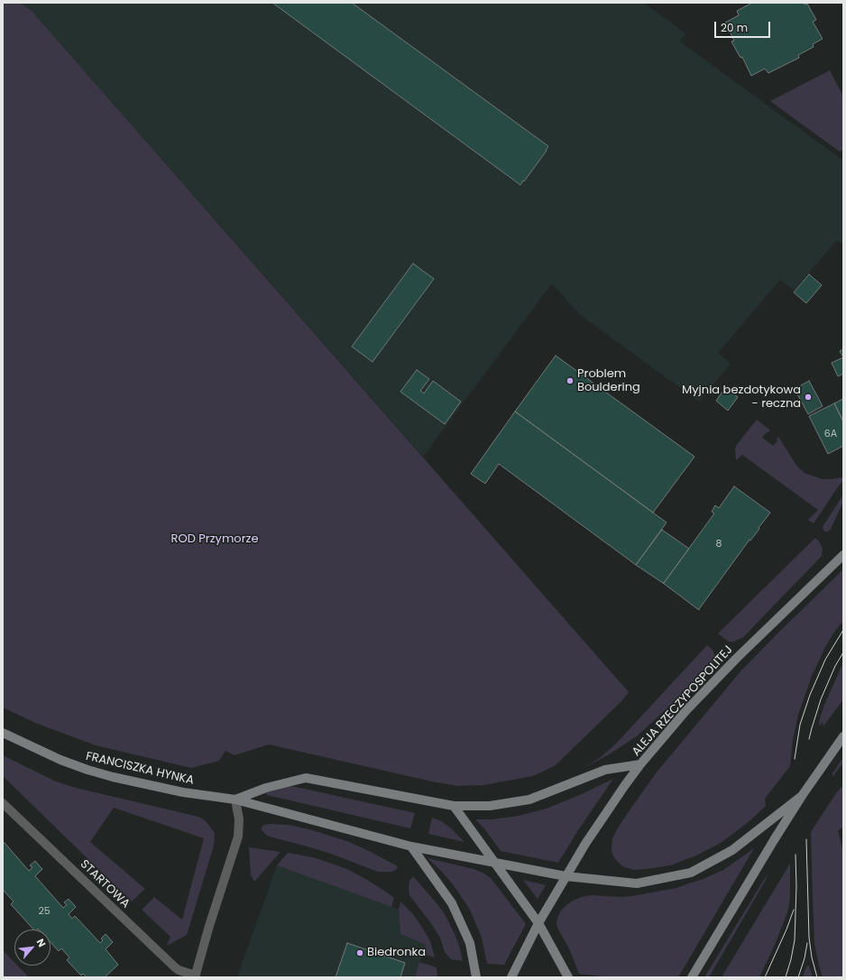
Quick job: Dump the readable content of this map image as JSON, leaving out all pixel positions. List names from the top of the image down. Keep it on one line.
{"streets":{"street":["ALEJA RZECZYPOSPOLITEJ","FRANCISZKA HYNKA","STARTOWA"]},"crossings":[["ALEJA RZECZYPOSPOLITEJ","FRANCISZKA HYNKA"],["FRANCISZKA HYNKA","STARTOWA"]],"parks":["ROD Przymorze"],"places":["Problem Bouldering","Myjnia bezdotykowa - reczna","Biedronka"],"house_numbers":["6A","8","25"],"scale_bar":"20 m","north":"top right"}
